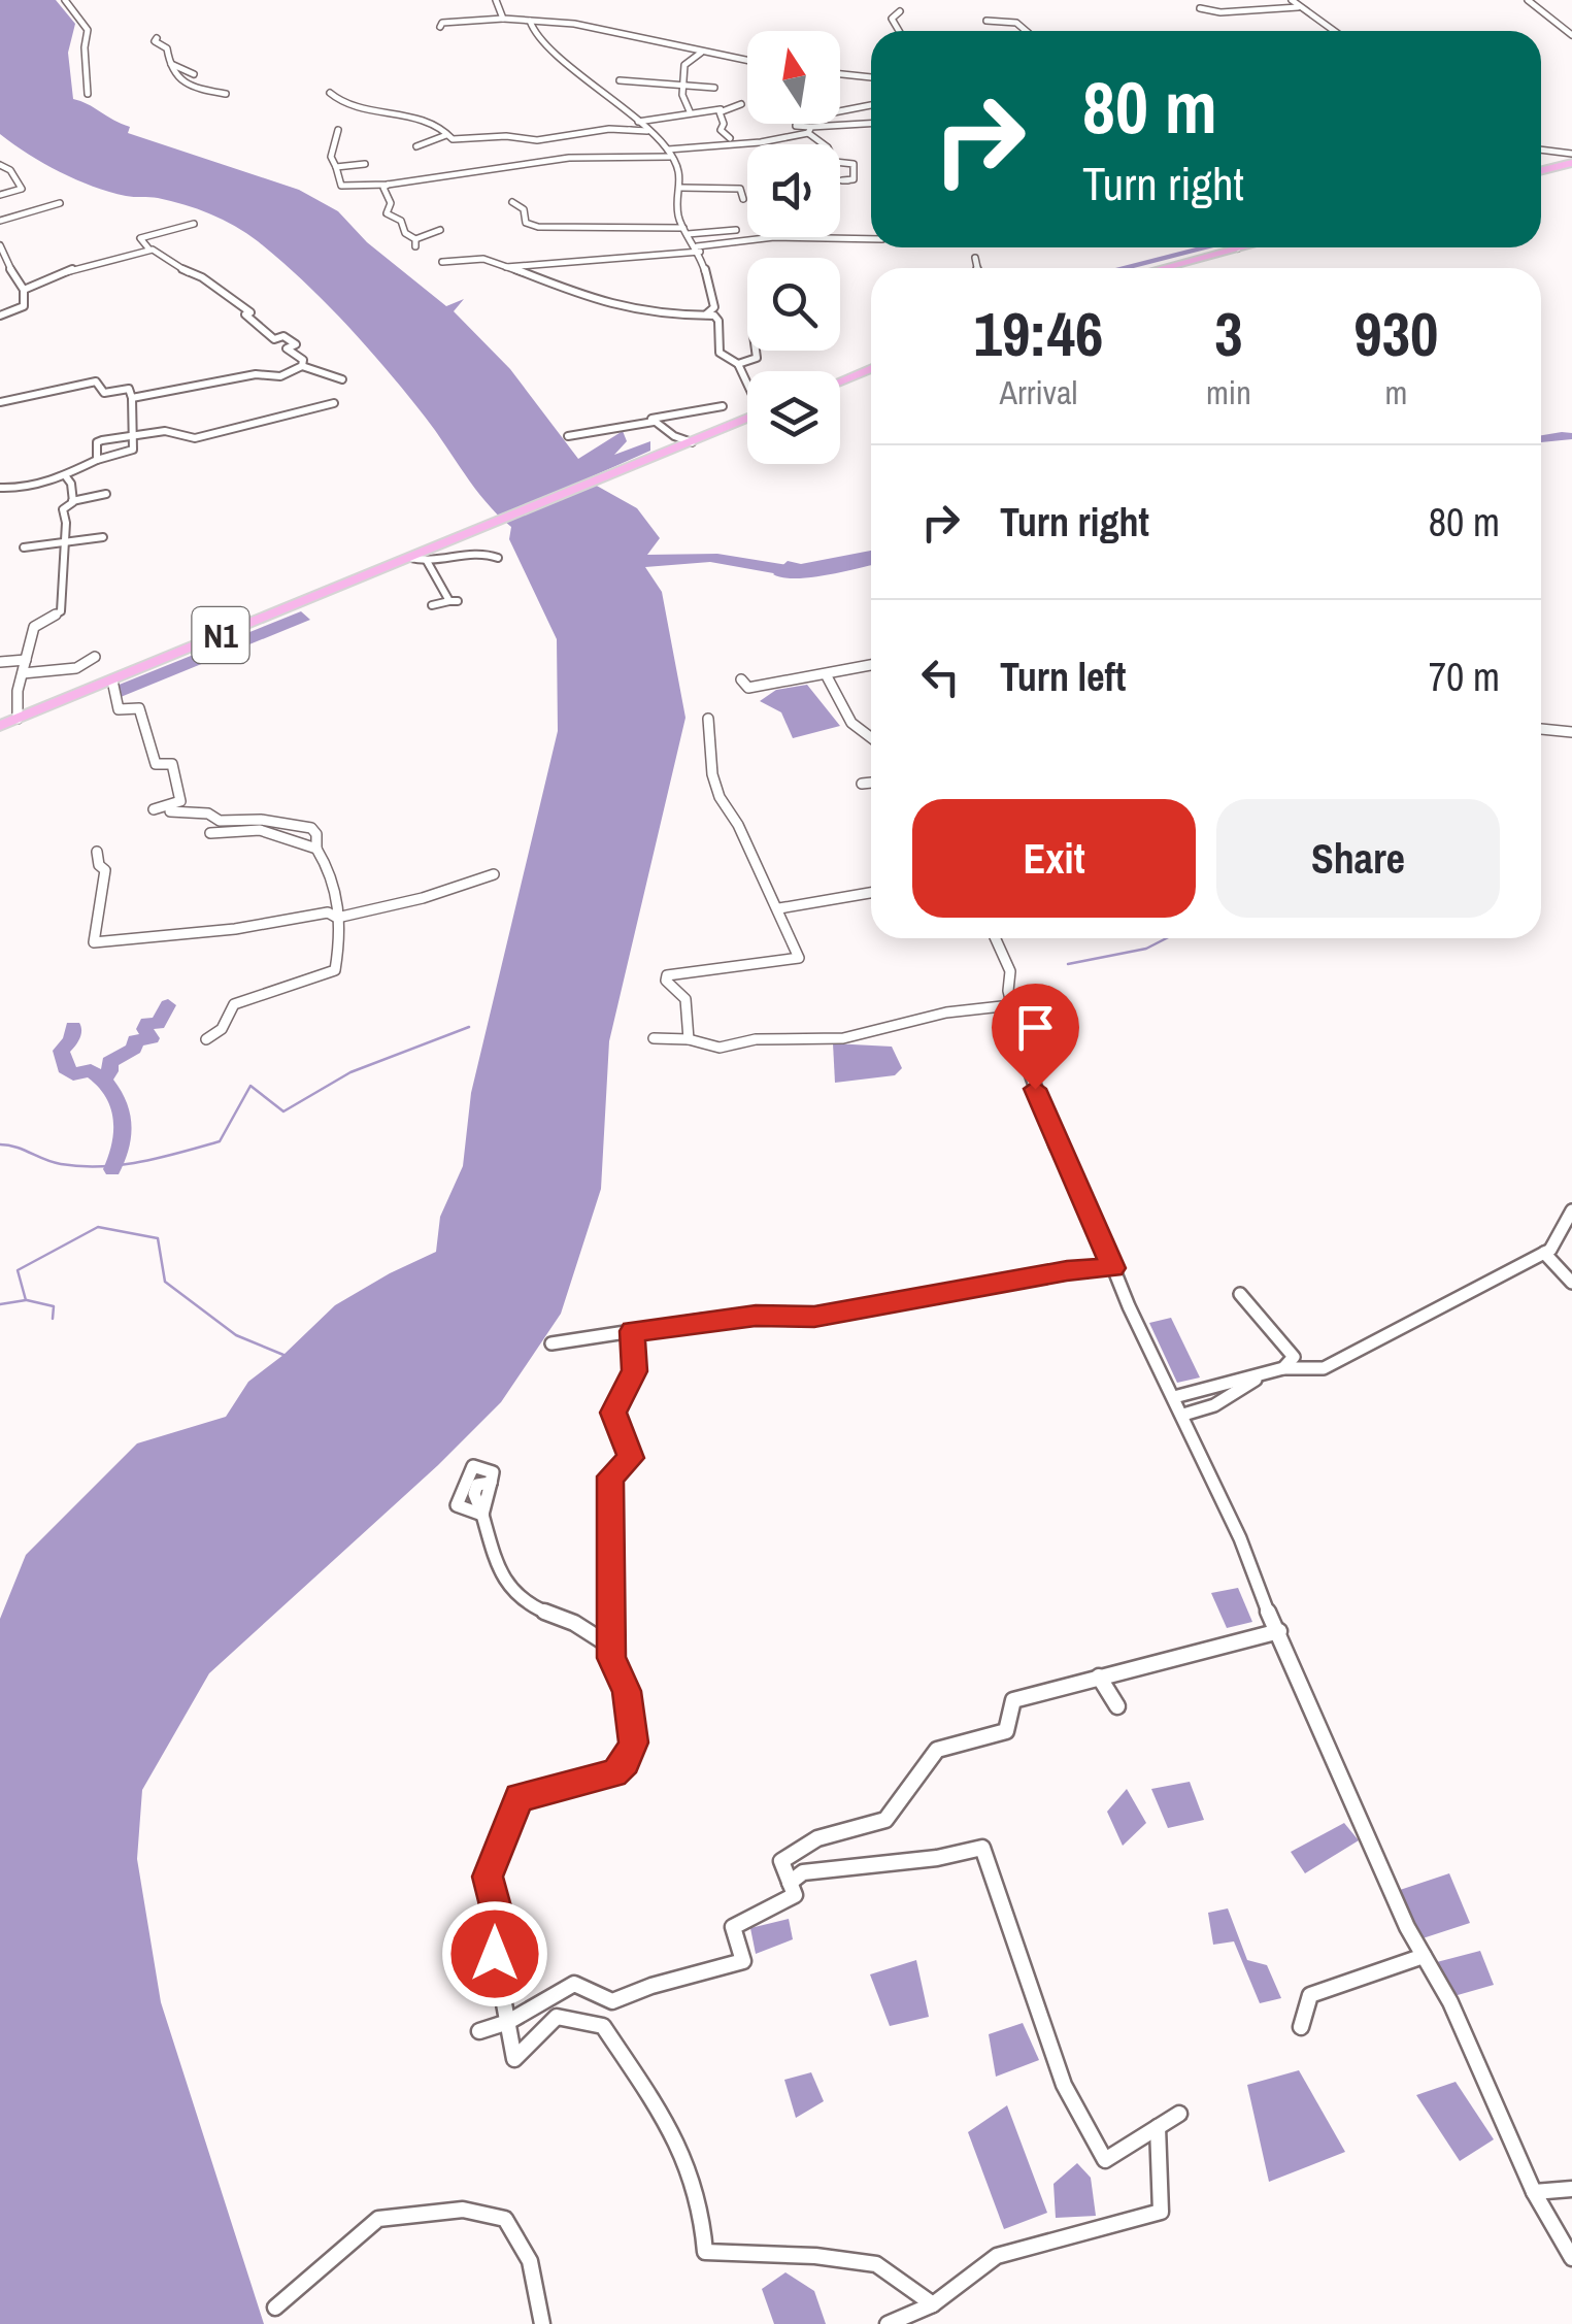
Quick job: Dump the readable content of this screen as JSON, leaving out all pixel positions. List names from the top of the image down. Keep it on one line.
{"streets":{"highway":["N1"]},"north":"top","page":{"turn":["80 m","Turn right"],"eta":["19:46","Arrival","3","min","930","m"],"list":[{"name":"Turn right","value":"80 m"},{"name":"Turn left","value":"70 m"}],"buttons":["Exit","Share"]}}
